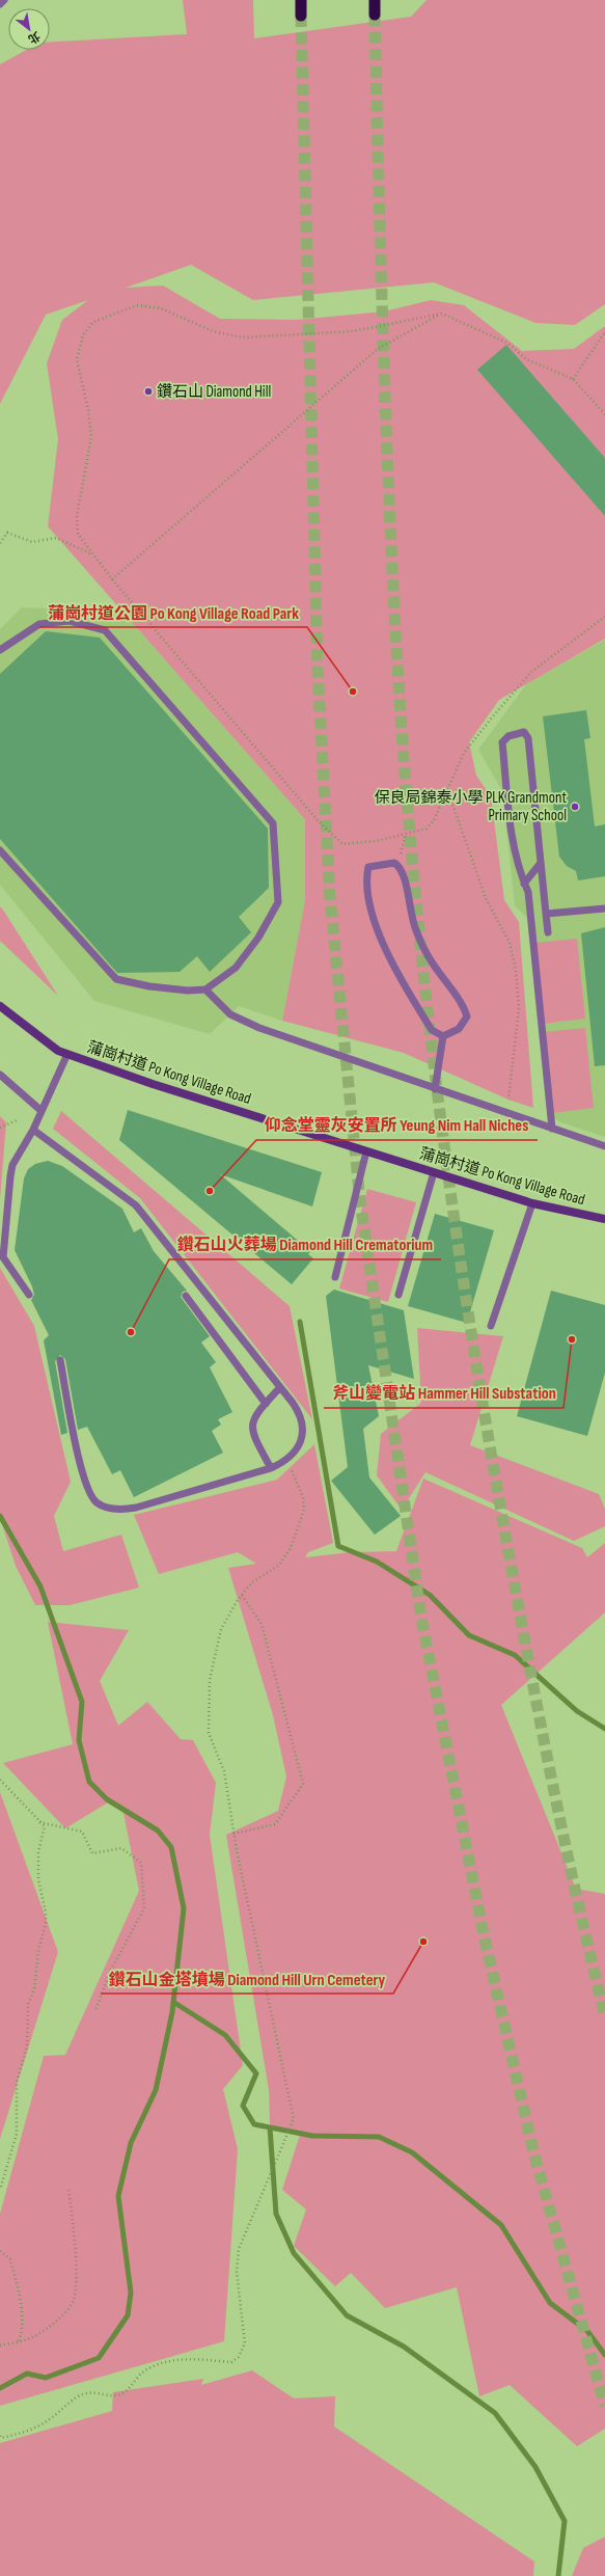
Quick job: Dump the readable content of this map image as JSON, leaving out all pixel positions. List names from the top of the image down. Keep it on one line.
{"streets":{"main road":["蒲崗村道 Po Kong Village Road"]},"places":["鑽石山 Diamond Hill","蒲崗村道公園 Po Kong Village Road Park","保良局錦泰小學 PLK Grandmont Primary School","仰念堂靈灰安置所 Yeung Nim Hall Niches","鑽石山火葬場 Diamond Hill Crematorium","斧山變電站 Hammer Hill Substation","鑽石山金塔墳場 Diamond Hill Urn Cemetery"],"north":"bottom right"}
